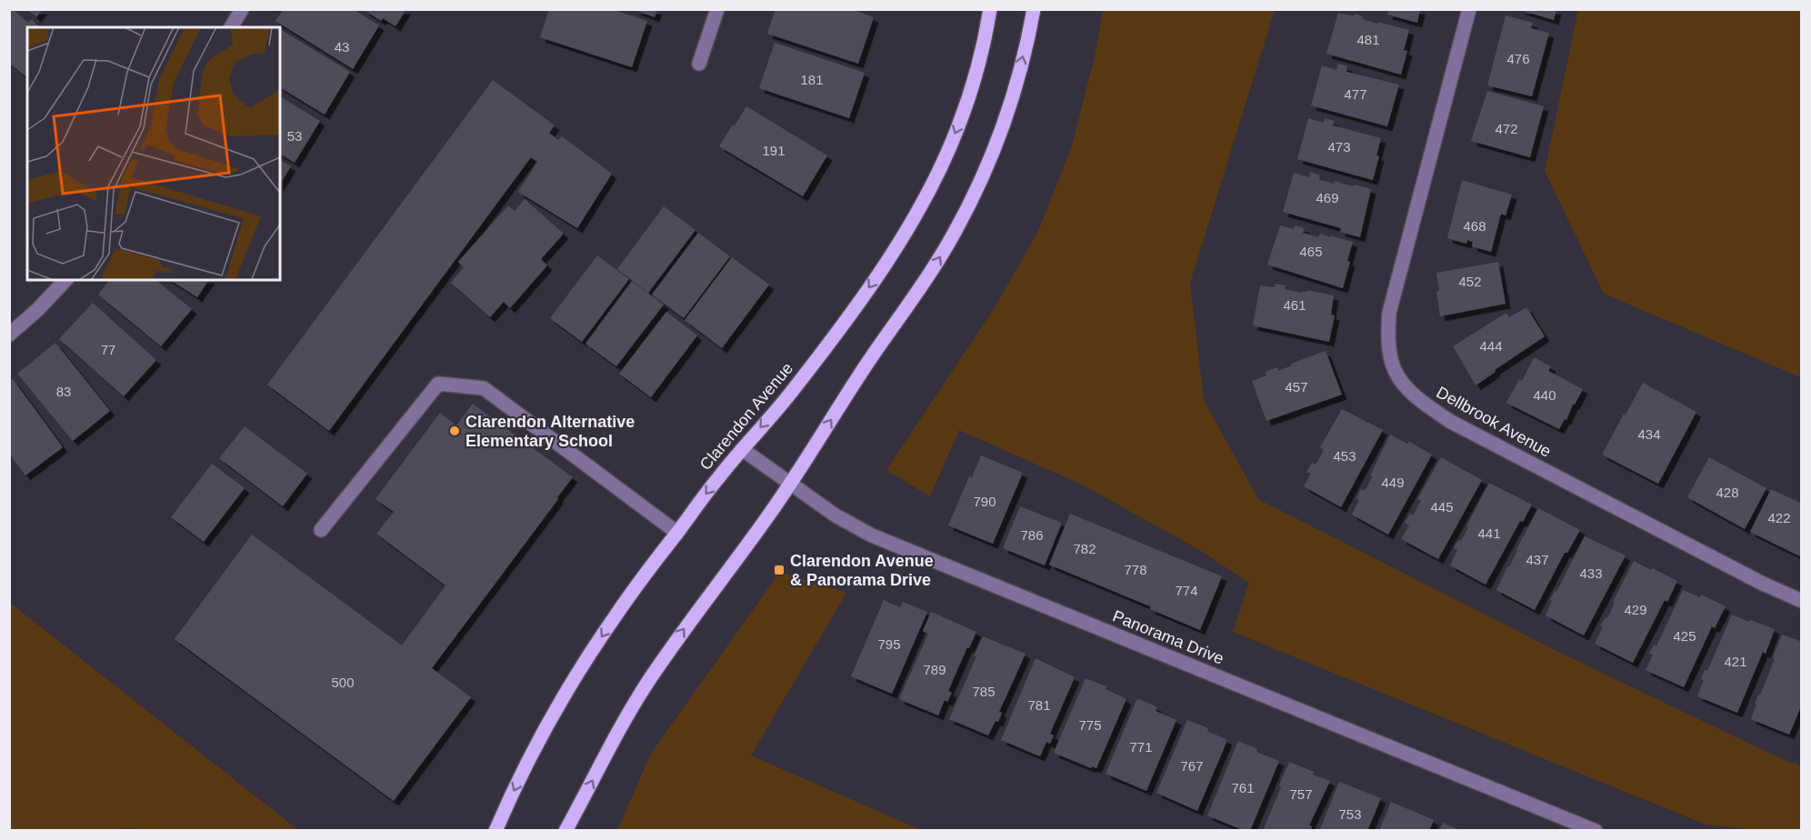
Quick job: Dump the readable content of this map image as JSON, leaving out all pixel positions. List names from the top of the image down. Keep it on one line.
{"streets":{"main road":["Clarendon Avenue"],"street":["Dellbrook Avenue","Panorama Drive"]},"crossings":[["Clarendon Avenue","Panorama Drive"]],"places":{"other":["Clarendon Alternative Elementary School"],"transit":["Clarendon Avenue & Panorama Drive"]},"house_numbers":["481","43","476","181","477","472","53","473","191","469","468","465","452","461","444","77","457","83","440","434","453","449","428","790","445","422","441","786","782","437","778","433","774","429","425","795","421","789","500","785","781","775","771","767","761","757","753"]}
